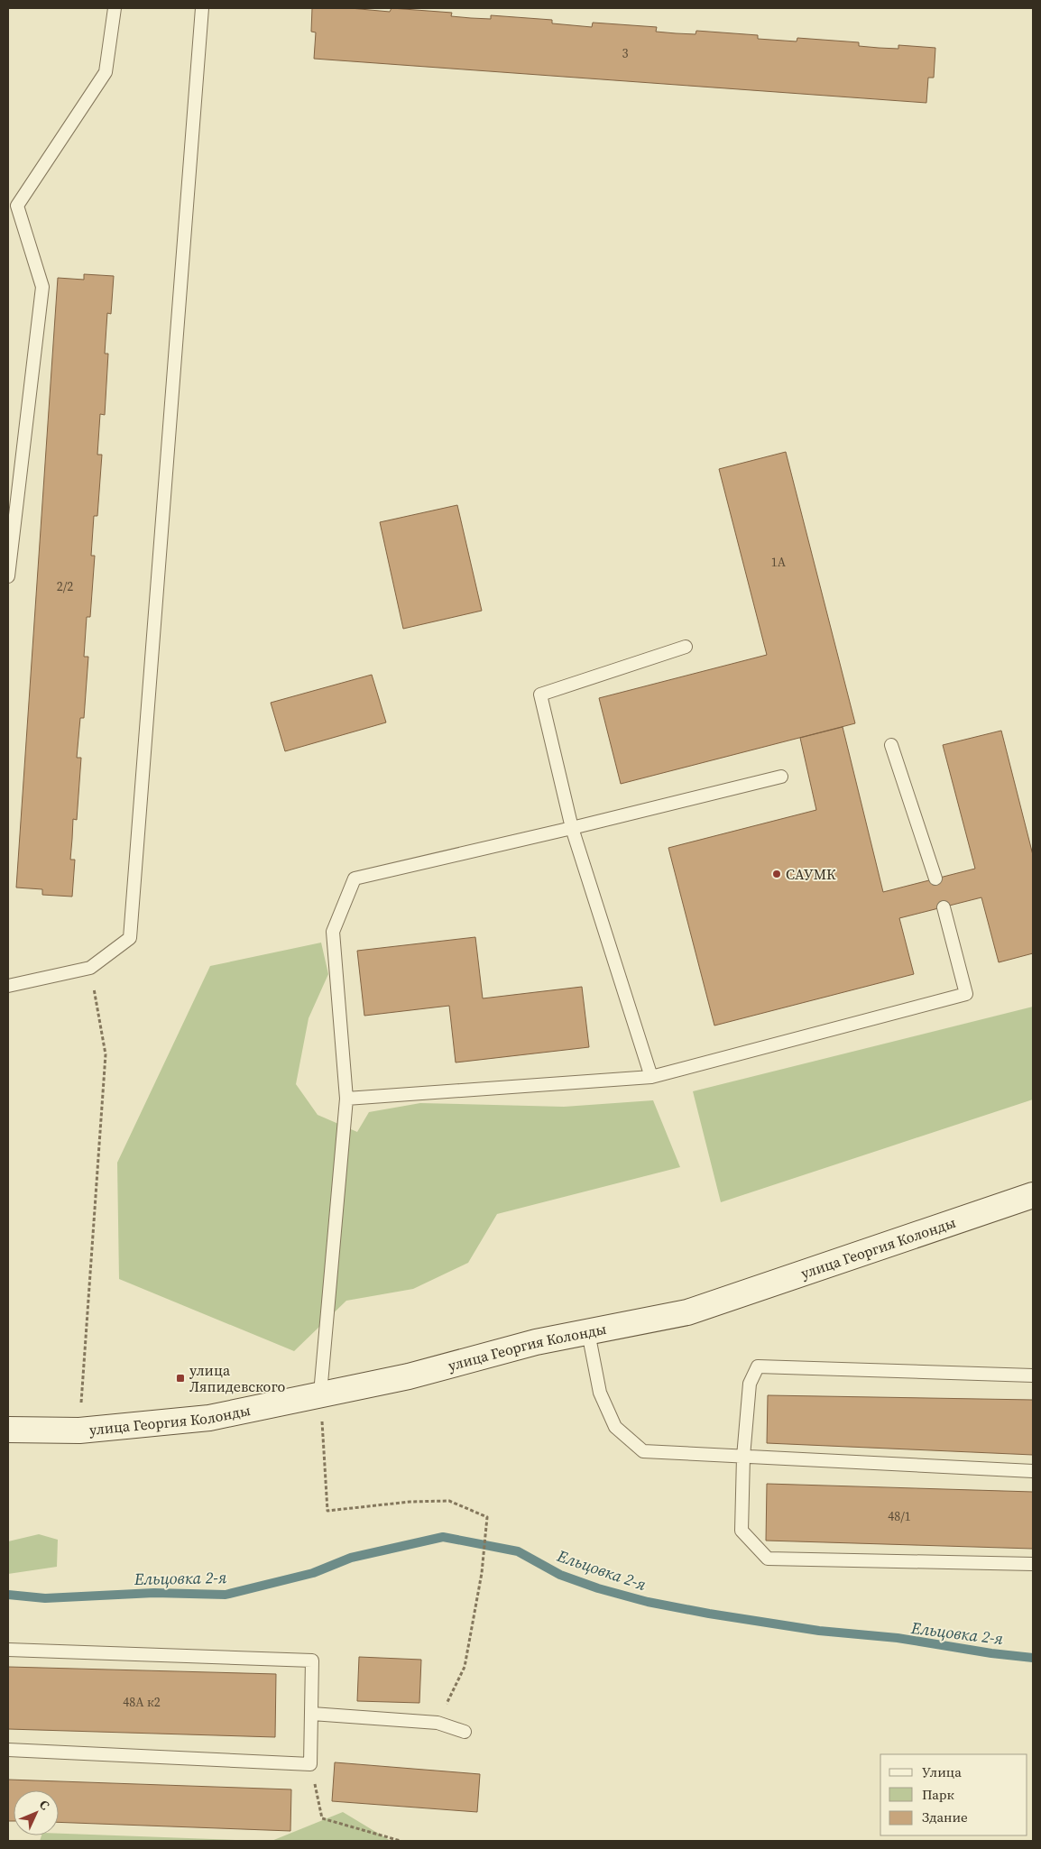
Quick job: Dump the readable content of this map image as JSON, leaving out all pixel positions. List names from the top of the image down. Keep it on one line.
{"streets":{"main road":["улица Георгия Колонды"]},"water":["Ельцовка 2-я"],"places":{"other":["САУМК"],"transit":["улица Ляпидевского"]},"house_numbers":["3","1А","2/2","48/1","48А к2"],"legend":["Улица","Парк","Здание"],"north":"top right"}
